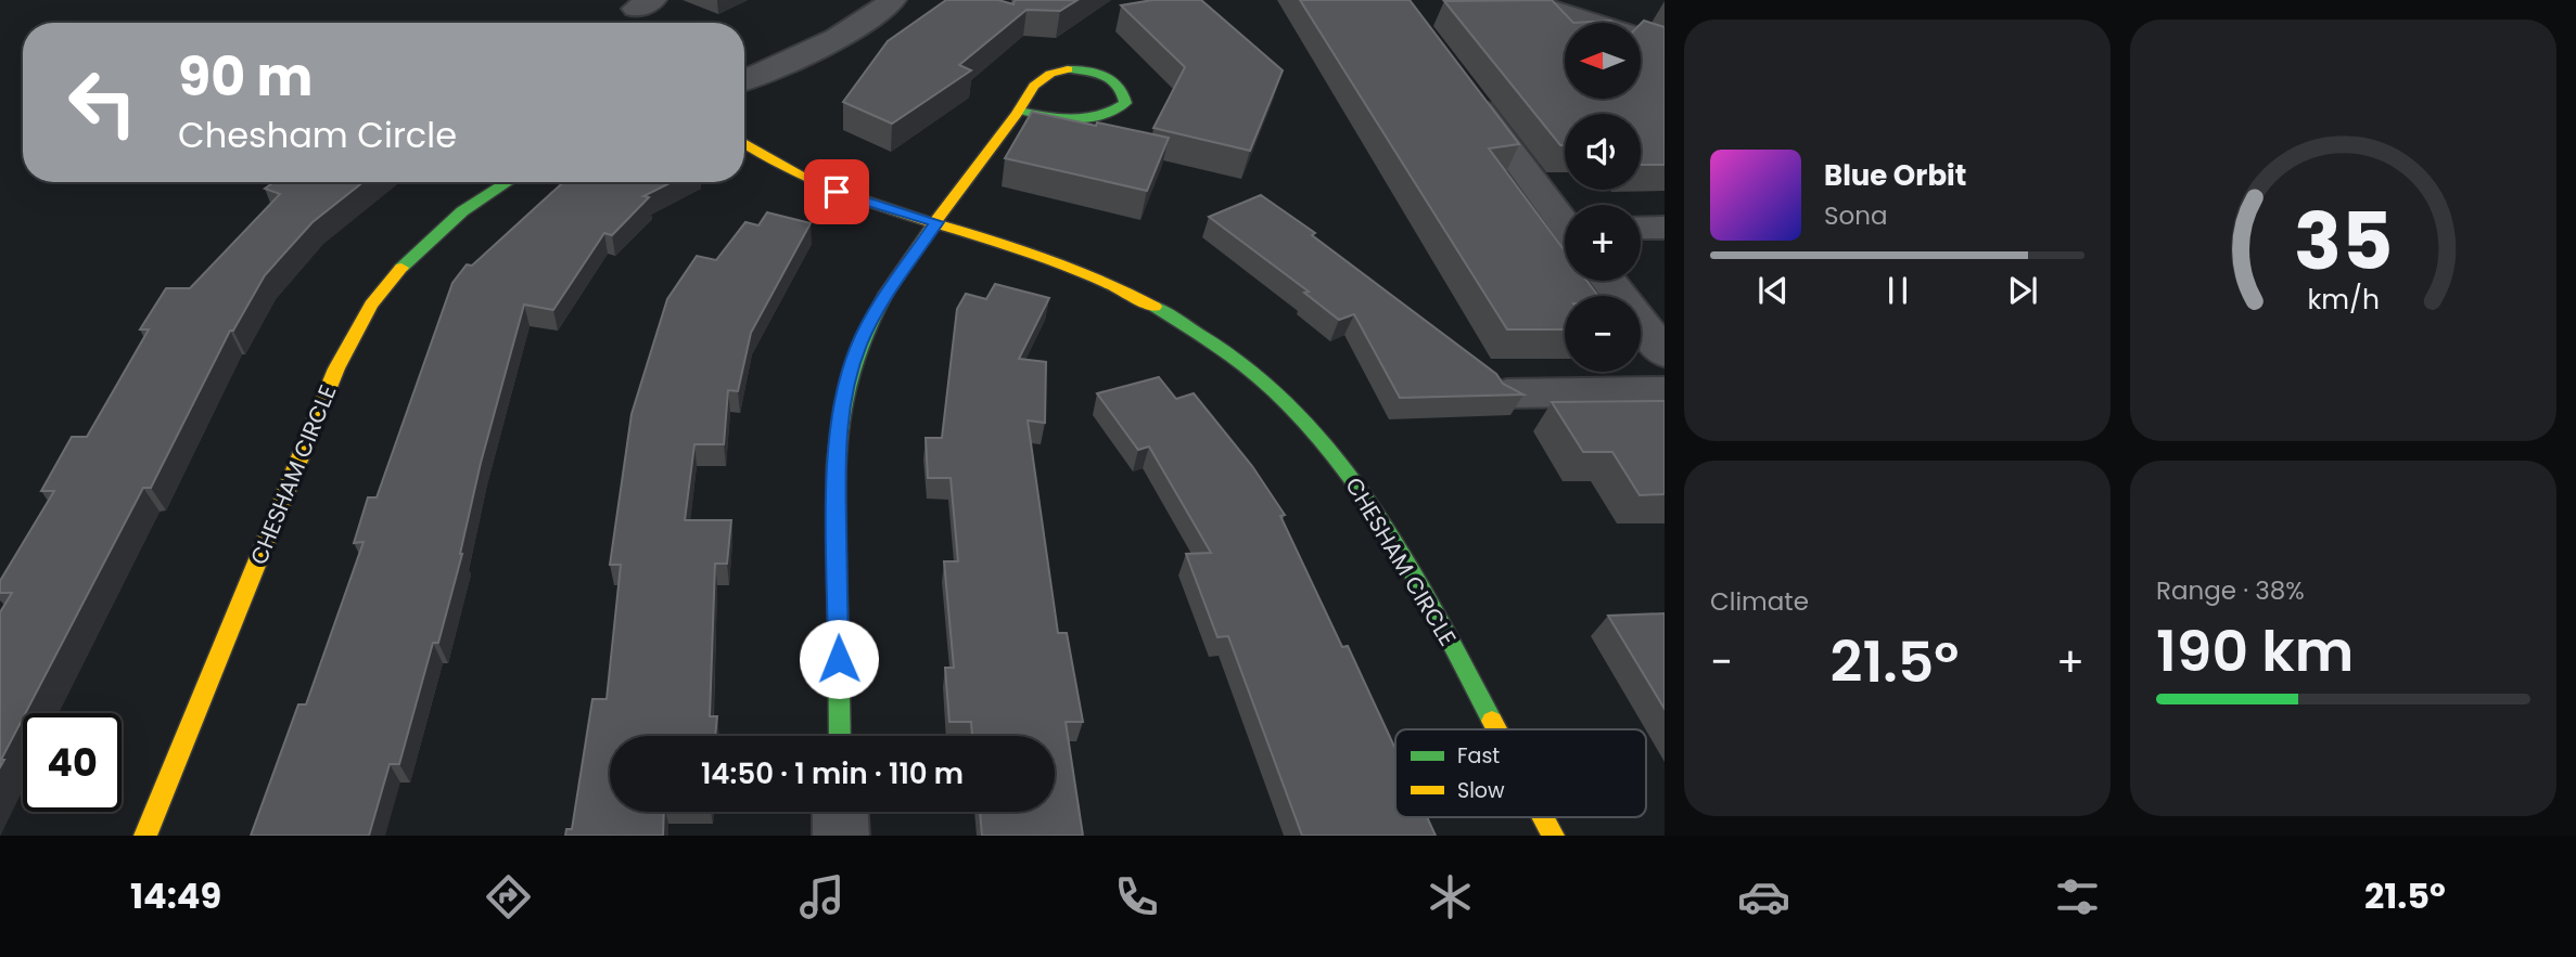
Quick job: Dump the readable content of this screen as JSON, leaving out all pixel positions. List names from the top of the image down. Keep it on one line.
{"streets":{"street":["CHESHAM CIRCLE"]},"legend":["Fast","Slow"],"north":"left","page":{"map_buttons":["+","−"],"turn":["90 m","Chesham Circle"],"song":["Blue Orbit","Sona"],"tile":["Climate",["Range · 38%","190 km"]],"heat":["−","21.5°","+"],"limit":"40","trip":"14:50 · 1 min · 110 m","tabs":["14:49","21.5°"],"gauge":["35","km/h"]}}
